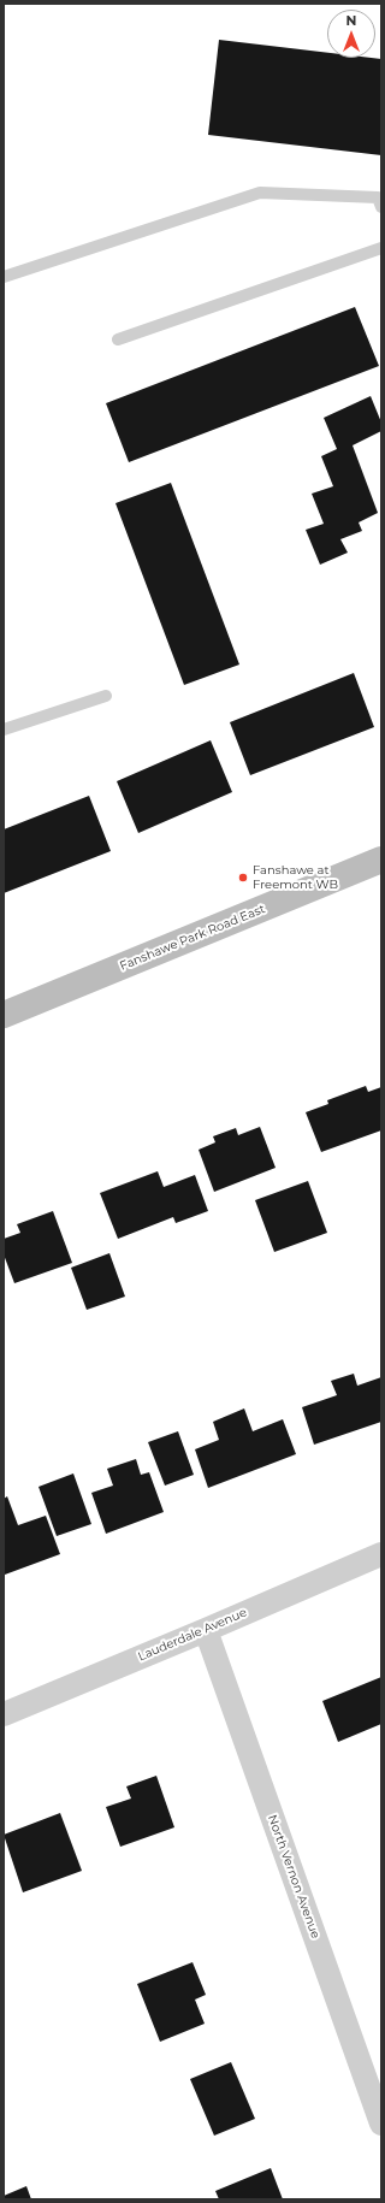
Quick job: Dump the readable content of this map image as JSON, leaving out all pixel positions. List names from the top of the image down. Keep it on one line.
{"streets":{"main road":["Fanshawe Park Road East"],"street":["Lauderdale Avenue","North Vernon Avenue"]},"crossings":[["Lauderdale Avenue","North Vernon Avenue"]],"places":["Fanshawe at Freemont WB"],"north":"top"}
